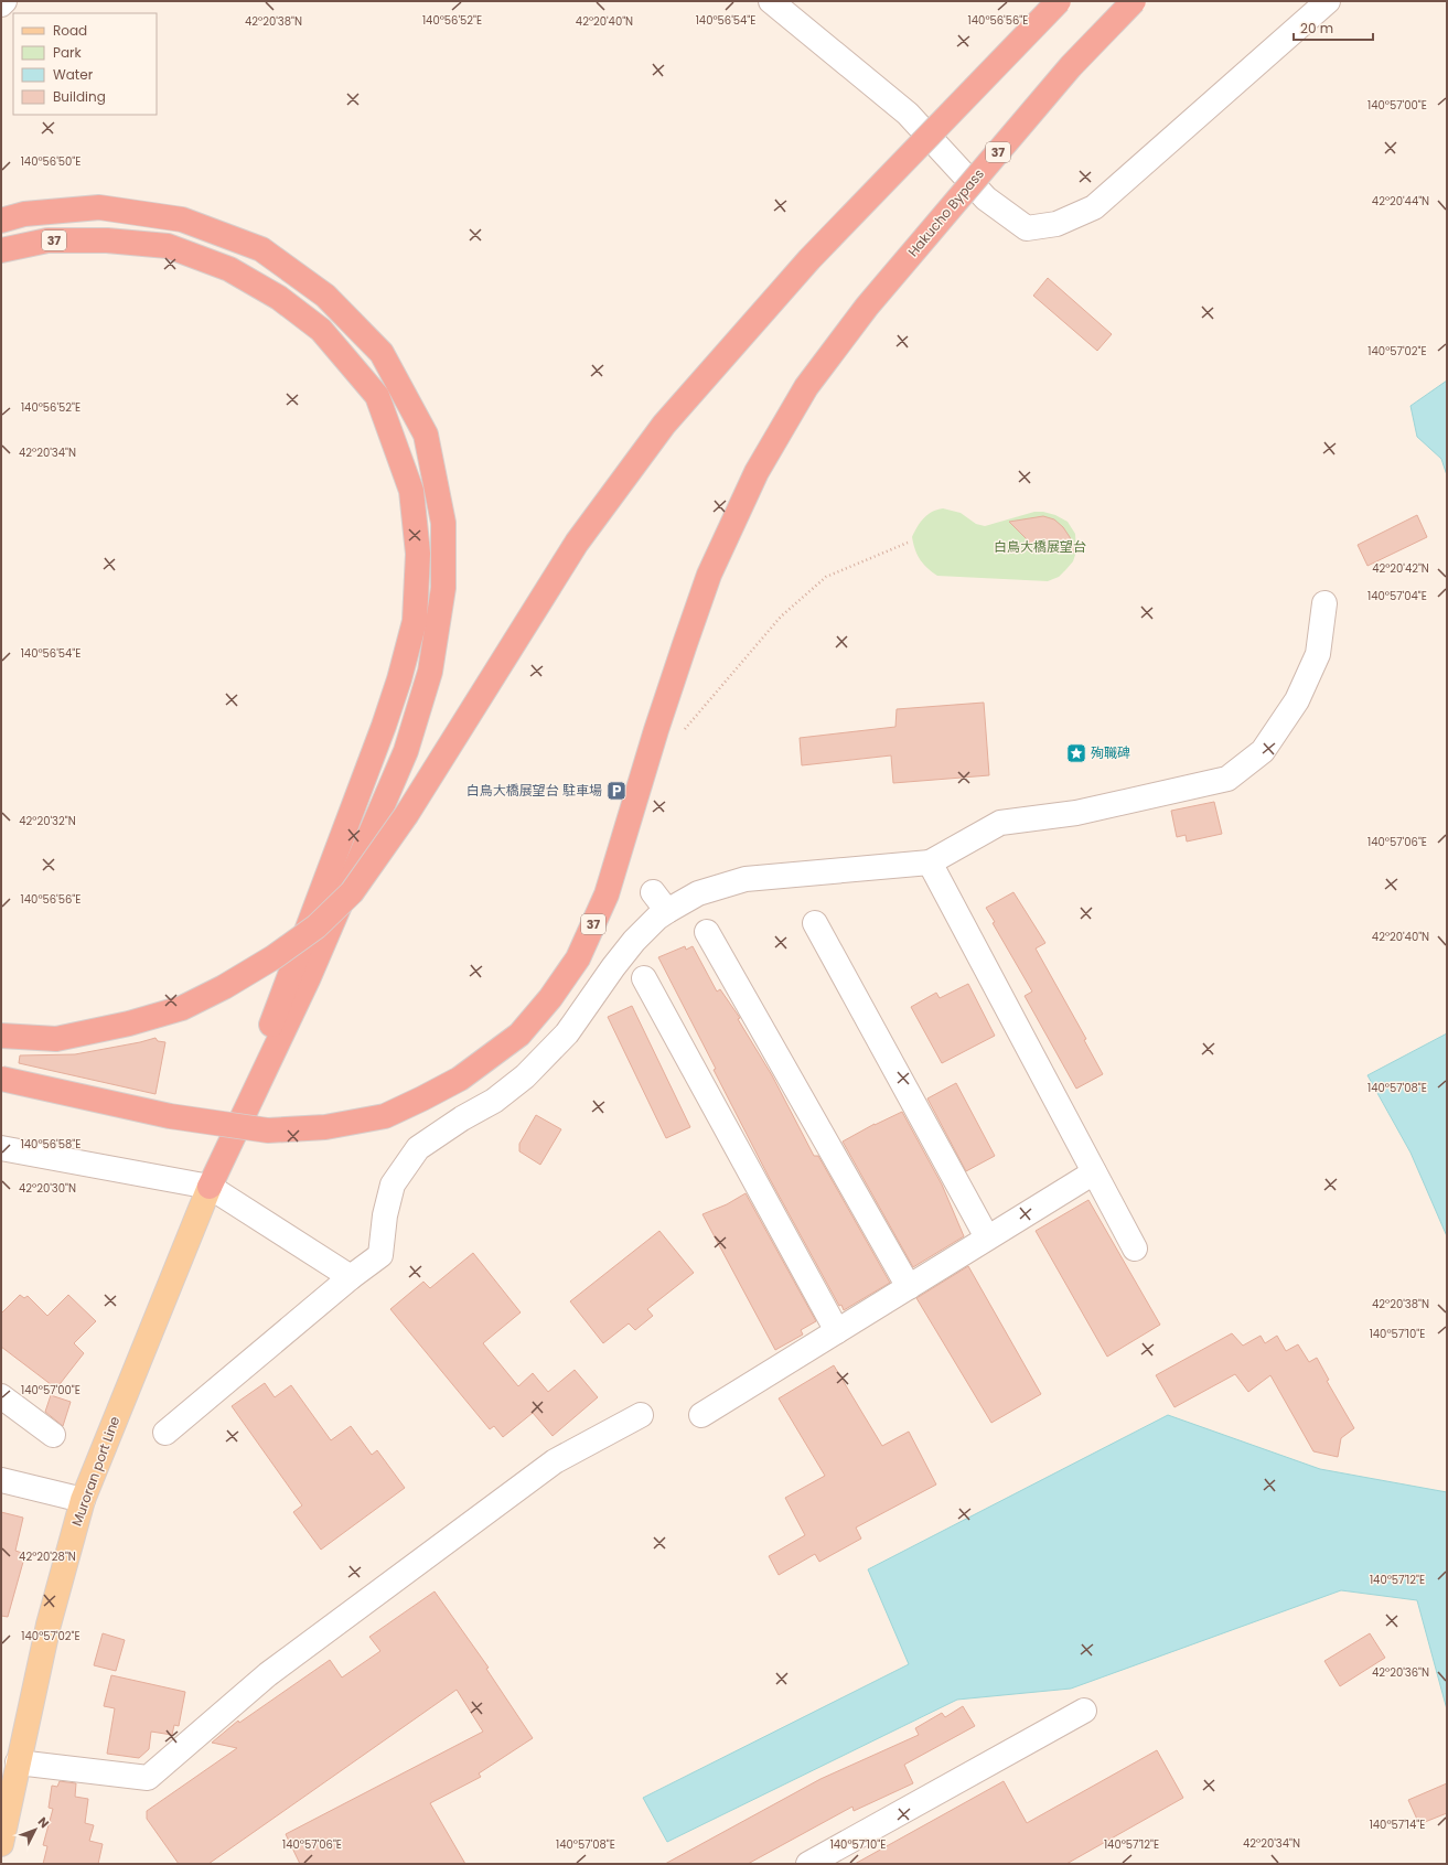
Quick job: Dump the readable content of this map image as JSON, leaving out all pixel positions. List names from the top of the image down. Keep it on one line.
{"streets":{"highway":["37","Hakucho Bypass"],"main road":["Muroran port Line"]},"crossings":[["37","Muroran port Line"]],"parks":["白鳥大橋展望台"],"places":{"place":["殉職碑"],"parking":["白鳥大橋展望台 駐車場"]},"legend":["Road","Park","Water","Building"],"scale_bar":"20 m","north":"top right","coordinates":["140°56'52\"E","140°56'54\"E","140°56'56\"E","42°20'40\"N","42°20'38\"N","140°57'00\"E","140°56'50\"E","42°20'44\"N","140°57'02\"E","42°20'34\"N","42°20'42\"N","140°57'04\"E","42°20'32\"N","140°57'06\"E","140°57'08\"E","140°56'58\"E","42°20'30\"N","140°57'10\"E","42°20'28\"N","140°57'12\"E","42°20'36\"N","140°57'14\"E"]}
